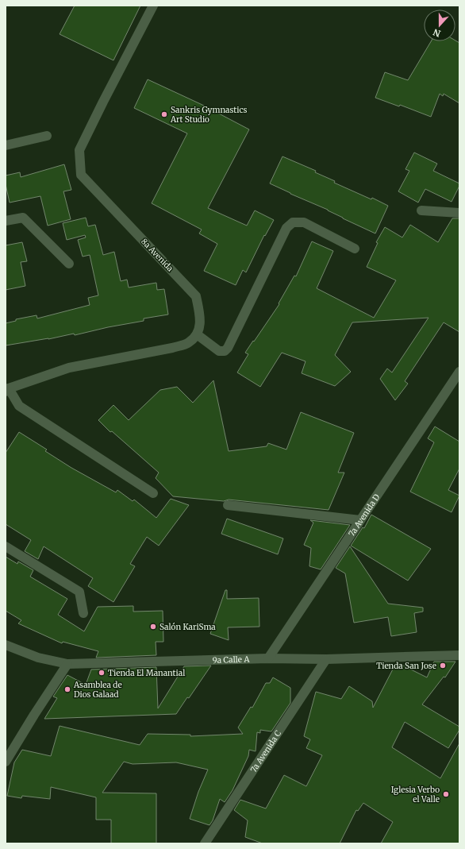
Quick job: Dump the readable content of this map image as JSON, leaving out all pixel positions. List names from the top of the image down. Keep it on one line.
{"streets":{"street":["8a Avenida","7a Avenida D","9a Calle A","7a Avenida C"]},"crossings":[["7a Avenida D","9a Calle A"],["9a Calle A","7a Avenida C"]],"places":["Sankris Gymnastics Art Studio","Salón KariSma","Tienda San Jose","Tienda El Manantial","Asamblea de Dios Galaad","Iglesia Verbo el Valle"],"north":"bottom"}
